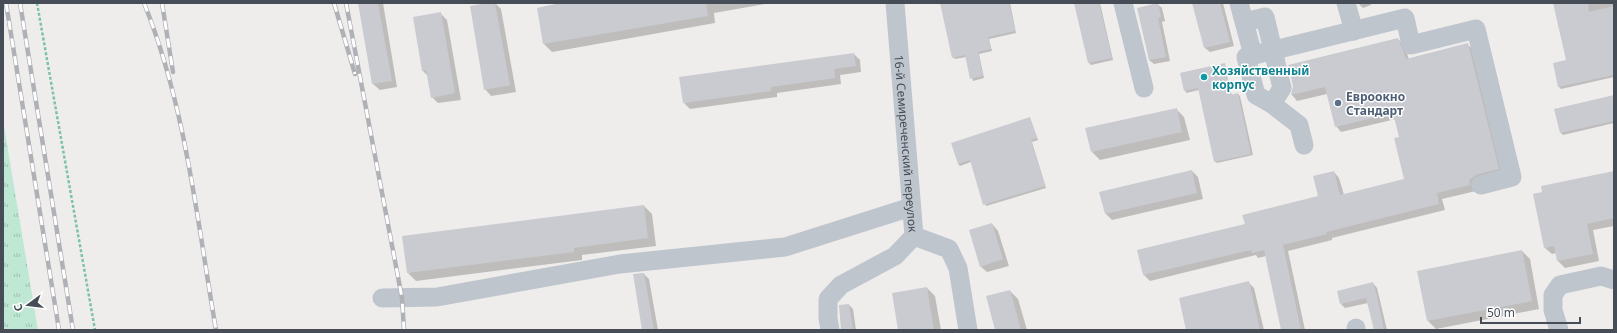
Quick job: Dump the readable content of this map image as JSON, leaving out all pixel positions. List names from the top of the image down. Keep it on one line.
{"streets":{"street":["16-й Семиреченский переулок"]},"places":["Хозяйственный корпус","Евроокно Стандарт"],"scale_bar":"50 m","north":"left"}
